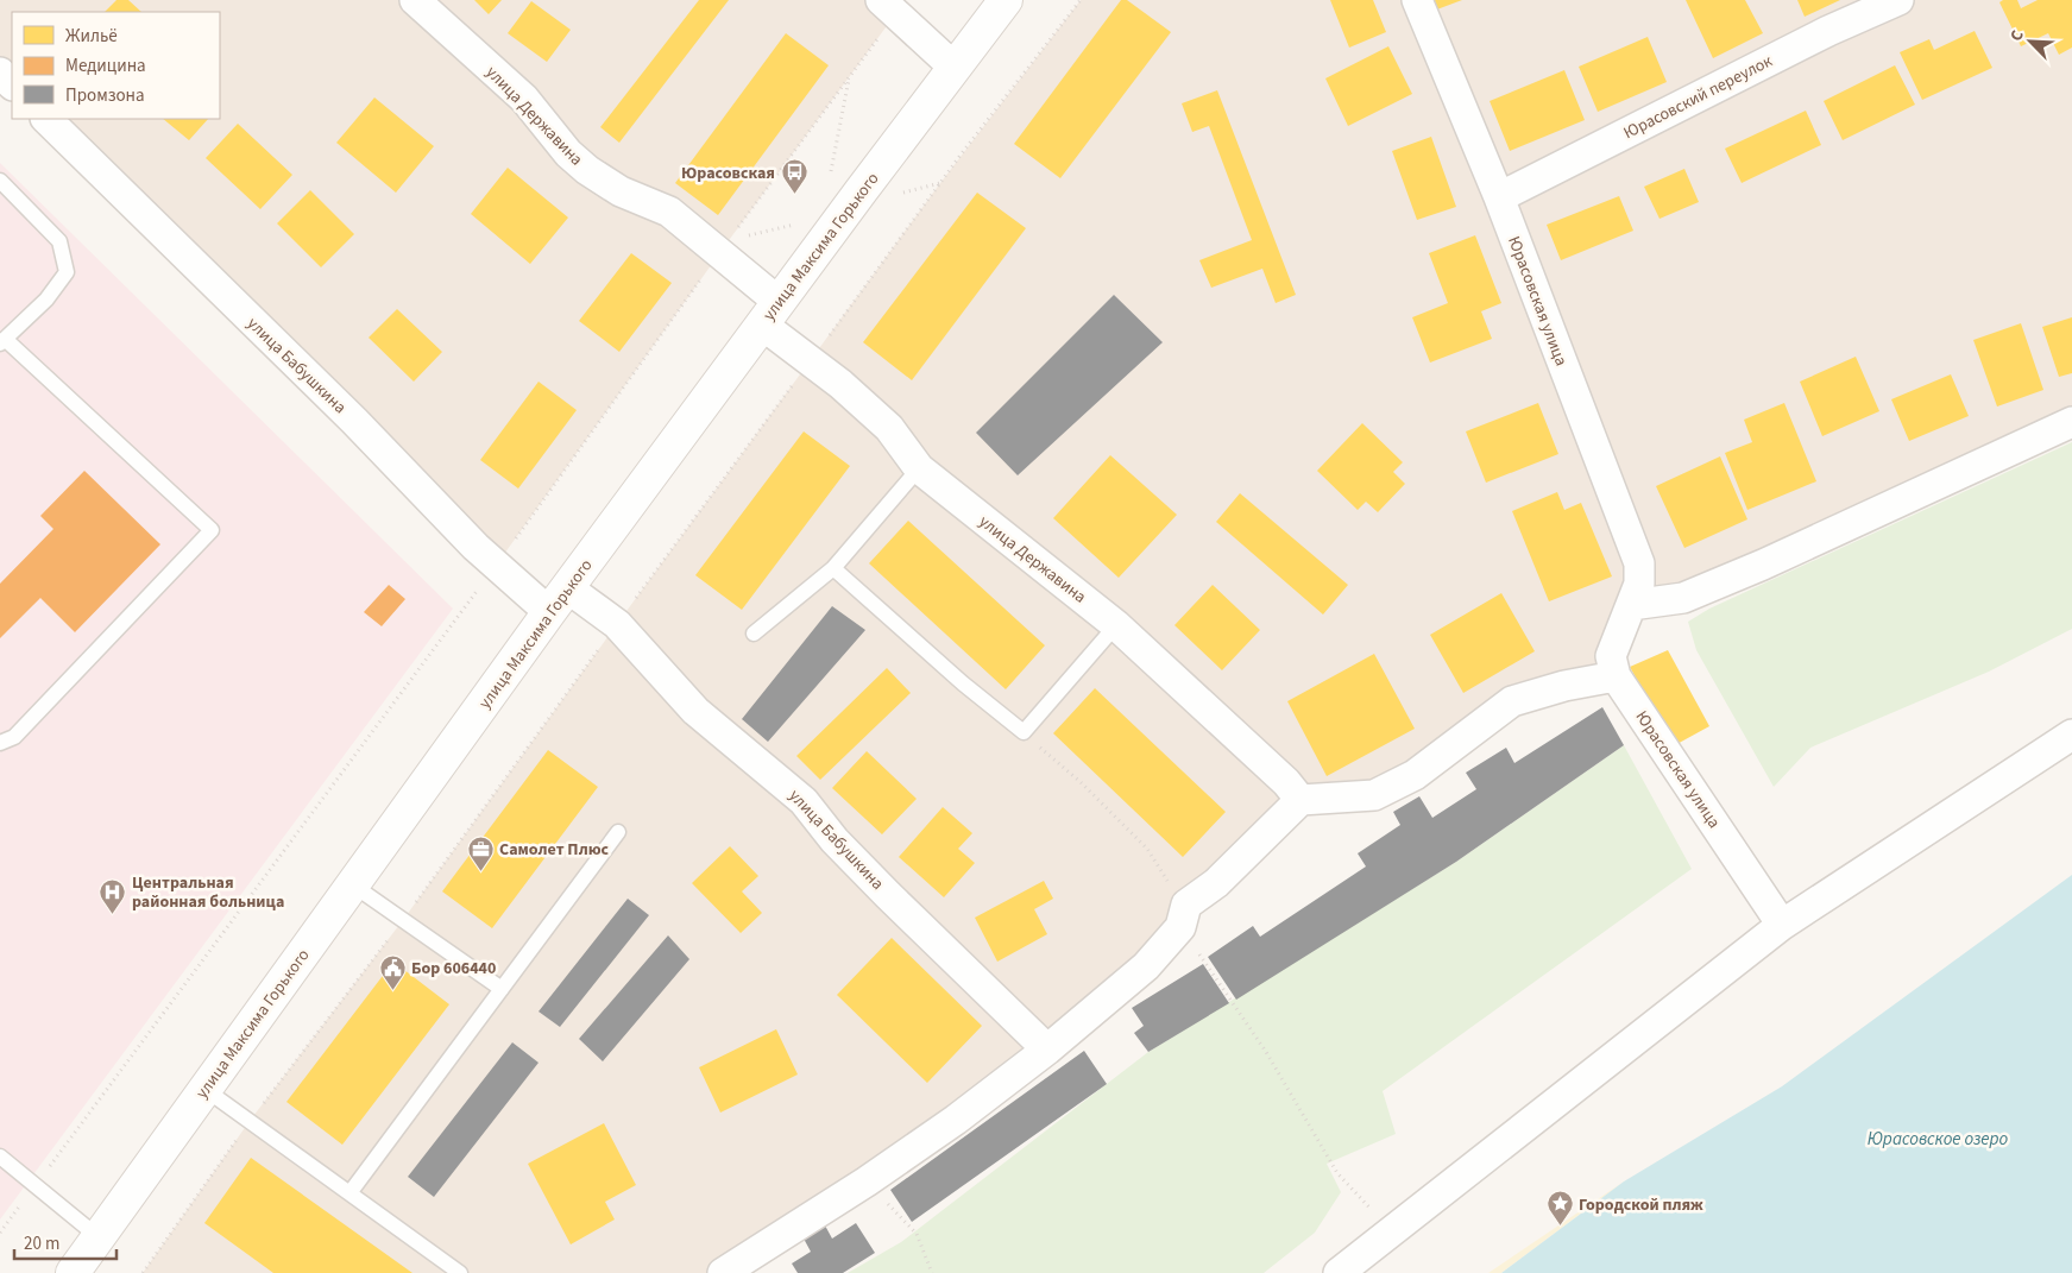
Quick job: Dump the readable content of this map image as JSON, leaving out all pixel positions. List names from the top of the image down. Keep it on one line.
{"streets":{"main road":["улица Максима Горького"],"street":["Юрасовский переулок","улица Державина","Юрасовская улица","улица Бабушкина"]},"crossings":[["Юрасовский переулок","Юрасовская улица"],["улица Державина","улица Максима Горького"],["улица Максима Горького","улица Бабушкина"]],"water":["Юрасовское озеро"],"places":{"bus stop":["Юрасовская"],"office":["Самолет Плюс"],"hospital":["Центральная районная больница"],"public building":["Бор 606440"],"place":["Городской пляж"]},"legend":["Жильё","Медицина","Промзона"],"scale_bar":"20 m","north":"top left"}
